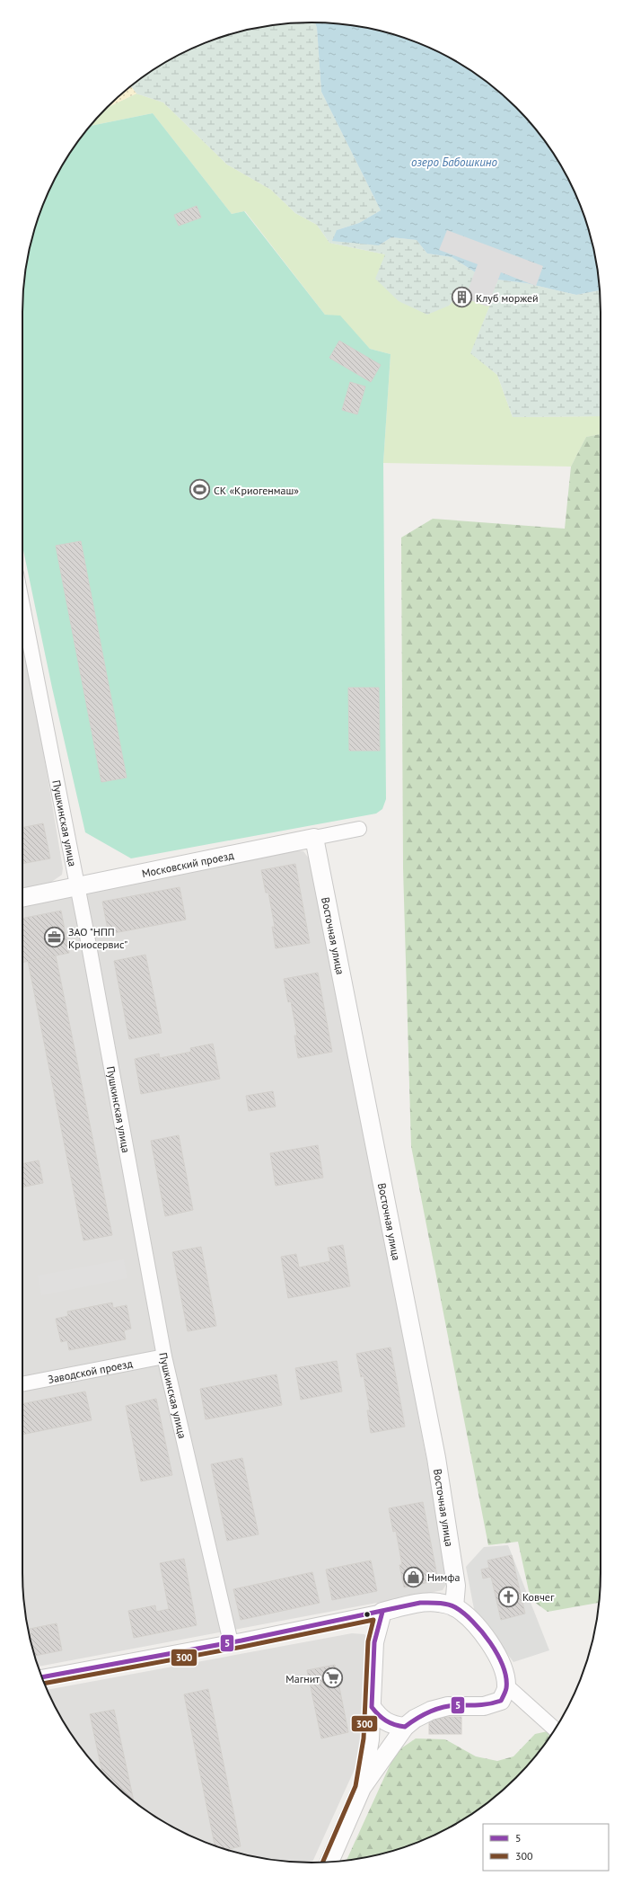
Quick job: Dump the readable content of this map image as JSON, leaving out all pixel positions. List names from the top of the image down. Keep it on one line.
{"streets":{"street":["Пушкинская улица","Московский проезд","Восточная улица","Заводской проезд"]},"crossings":[["Пушкинская улица","Московский проезд"],["Пушкинская улица","Заводской проезд"],["Московский проезд","Восточная улица"]],"water":["озеро Бабошкино"],"places":{"building":["Клуб моржей"],"sports":["СК «Криогенмаш»"],"office":["ЗАО \"НПП Криосервис\""],"shop":["Нимфа"],"church":["Ковчег"],"supermarket":["Магнит"]},"lines":["transit line 5","transit line 300"],"legend":["5","300"]}
